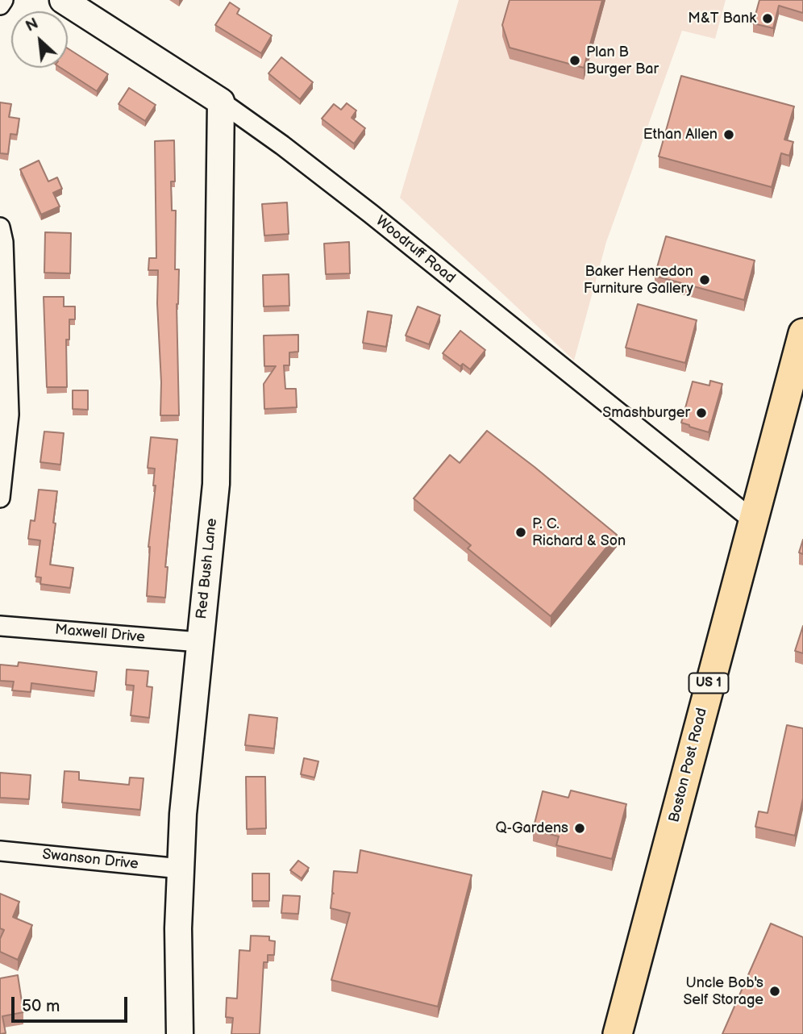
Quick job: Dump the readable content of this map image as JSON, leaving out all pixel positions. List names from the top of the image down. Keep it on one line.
{"streets":{"main road":["US 1","Boston Post Road"],"street":["Woodruff Road","Red Bush Lane","Maxwell Drive","Swanson Drive"]},"crossings":[["Woodruff Road","Red Bush Lane"],["Woodruff Road","Boston Post Road"],["Red Bush Lane","Maxwell Drive"],["Red Bush Lane","Swanson Drive"]],"places":["M&T Bank","Plan B Burger Bar","Ethan Allen","Baker Henredon Furniture Gallery","Smashburger","P. C. Richard & Son","Q-Gardens","Uncle Bob's Self Storage"],"scale_bar":"50 m","north":"top left"}
